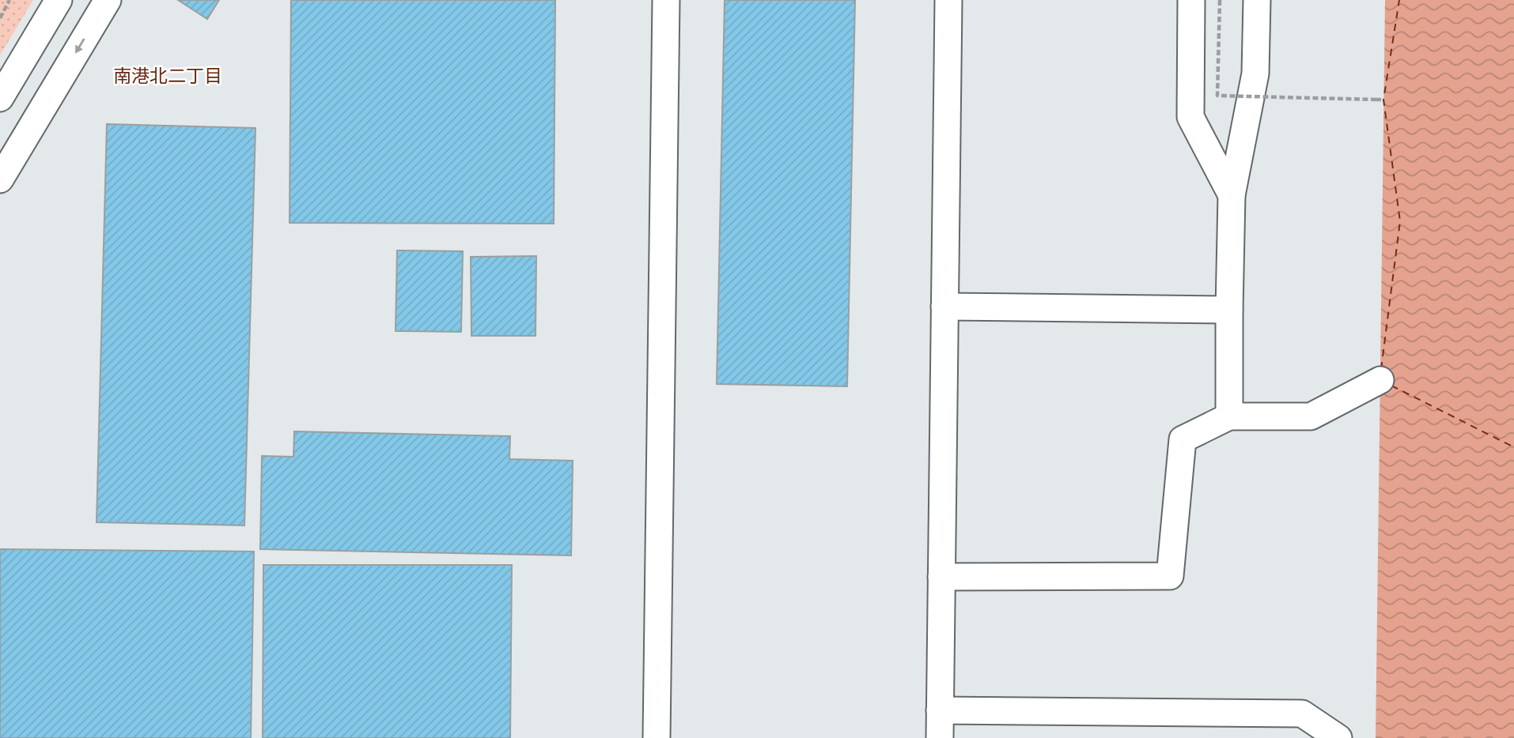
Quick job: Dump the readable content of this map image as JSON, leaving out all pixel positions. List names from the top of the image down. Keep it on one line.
{"districts":["南港北二丁目"]}
